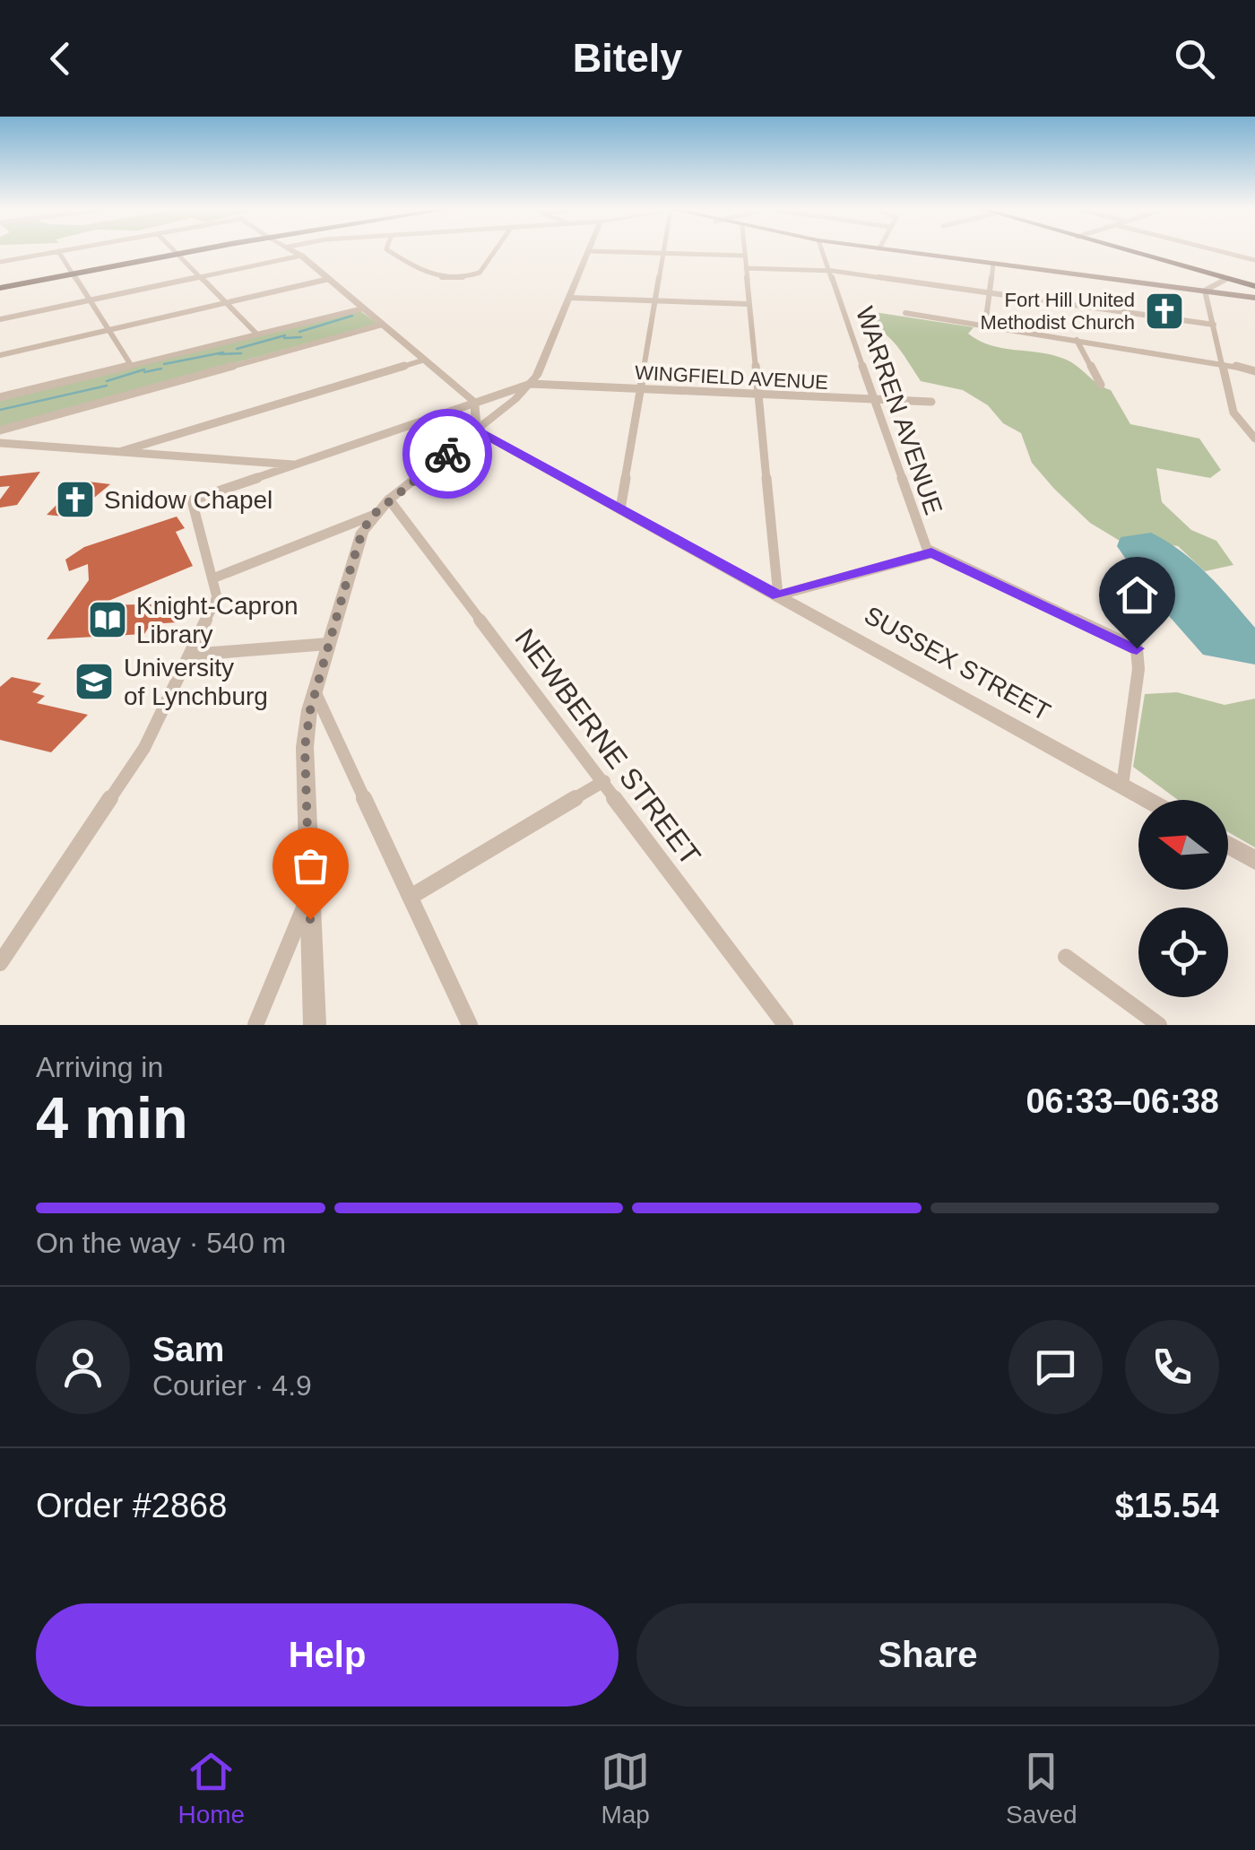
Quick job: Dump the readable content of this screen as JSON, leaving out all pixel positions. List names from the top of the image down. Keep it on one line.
{"streets":{"street":["WINGFIELD AVENUE","WARREN AVENUE","SUSSEX STREET","NEWBERNE STREET"]},"crossings":[["WINGFIELD AVENUE","WARREN AVENUE"],["WARREN AVENUE","SUSSEX STREET"]],"places":{"church":["Fort Hill United Methodist Church","Snidow Chapel"],"library":["Knight-Capron Library"],"school or university":["University of Lynchburg"]},"north":"left","page":{"header":"Bitely","heading":["4 min","Arriving in","06:33–06:38"],"panel":["Sam","Courier · 4.9","Order #2868","$15.54"],"bar":"On the way · 540 m","buttons":["Help","Share"],"tabs":["Home","Map","Saved"]}}
